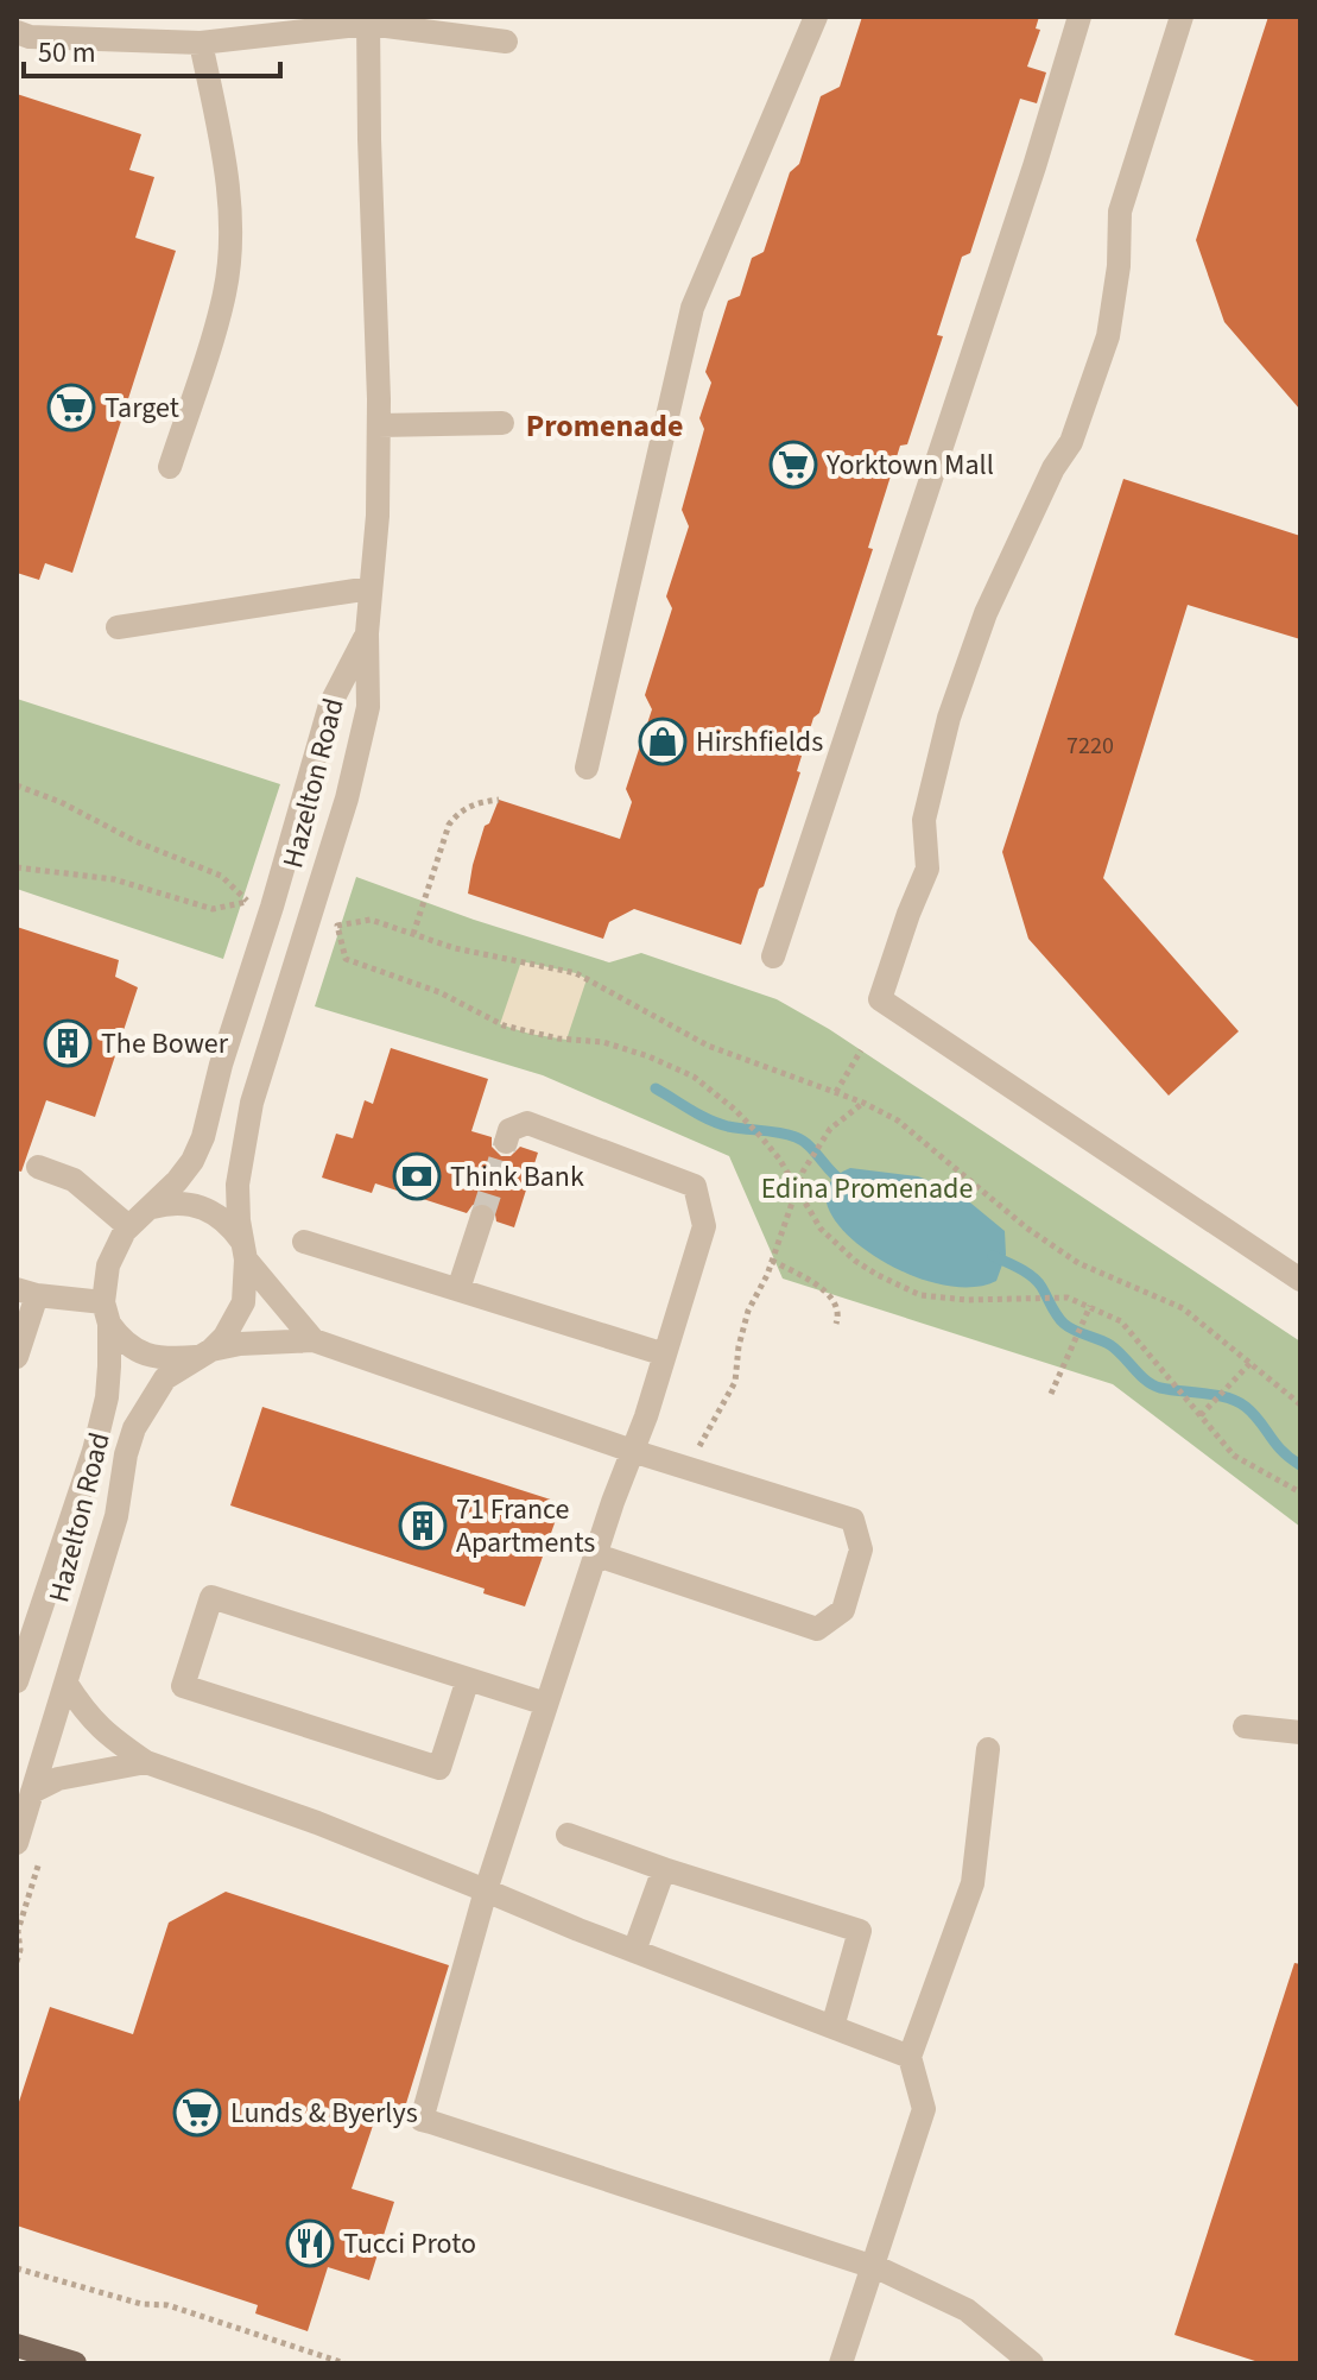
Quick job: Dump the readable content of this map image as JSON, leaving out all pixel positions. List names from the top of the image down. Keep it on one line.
{"streets":{"street":["Hazelton Road"]},"districts":["Promenade"],"parks":["Edina Promenade"],"places":{"supermarket":["Target","Yorktown Mall","Lunds & Byerlys"],"shop":["Hirshfields"],"building":["The Bower","71 France Apartments"],"bank":["Think Bank"],"restaurant":["Tucci Proto"]},"house_numbers":["7220"],"scale_bar":"50 m"}
